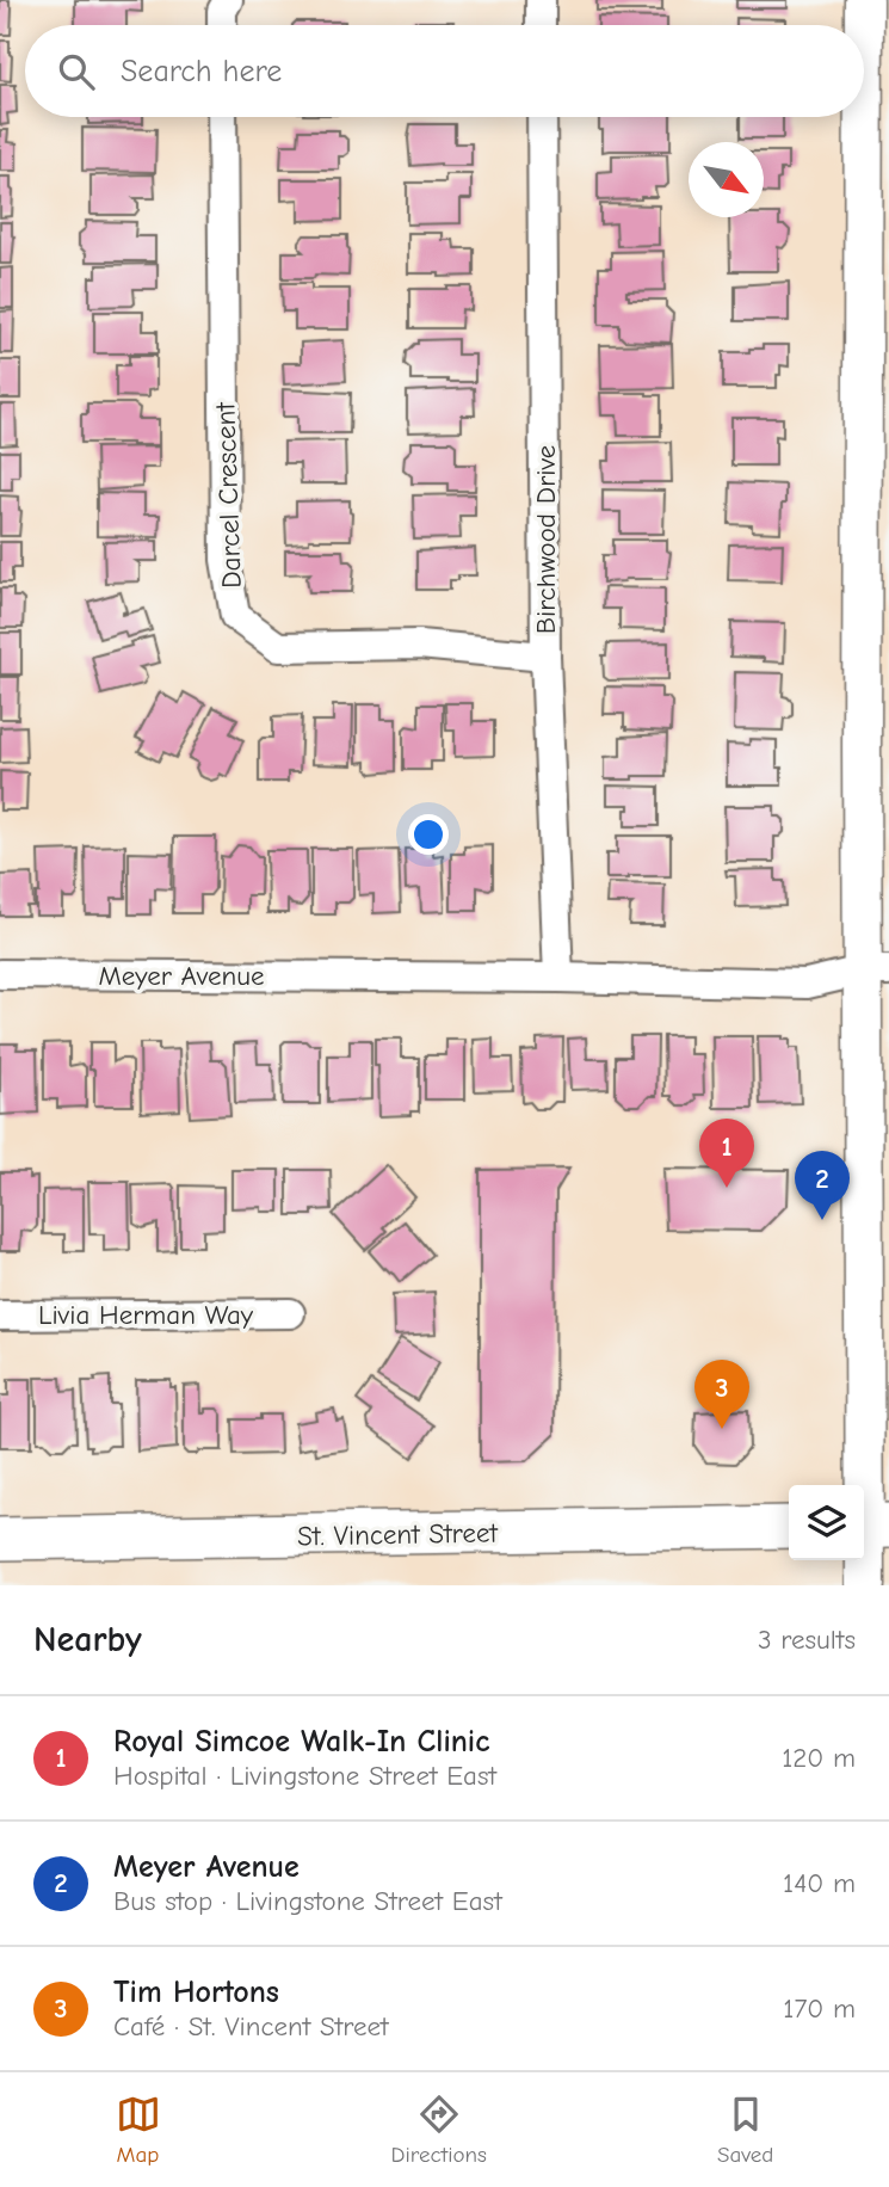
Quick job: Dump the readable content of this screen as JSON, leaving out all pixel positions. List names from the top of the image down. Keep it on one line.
{"streets":{"main road":["St. Vincent Street"],"street":["Darcel Crescent","Birchwood Drive","Meyer Avenue","Livia Herman Way"]},"crossings":[["Darcel Crescent","Birchwood Drive"],["Birchwood Drive","Meyer Avenue"]],"north":"bottom right","page":{"search":"Search here","pins":["1","2","3"],"heading":["Nearby","3 results"],"list":[{"mark":"1","name":"Royal Simcoe Walk-In Clinic","note":"Hospital · Livingstone Street East","value":"120 m"},{"mark":"2","name":"Meyer Avenue","note":"Bus stop · Livingstone Street East","value":"140 m"},{"mark":"3","name":"Tim Hortons","note":"Café · St. Vincent Street","value":"170 m"}],"nav":["Map","Directions","Saved"]}}
